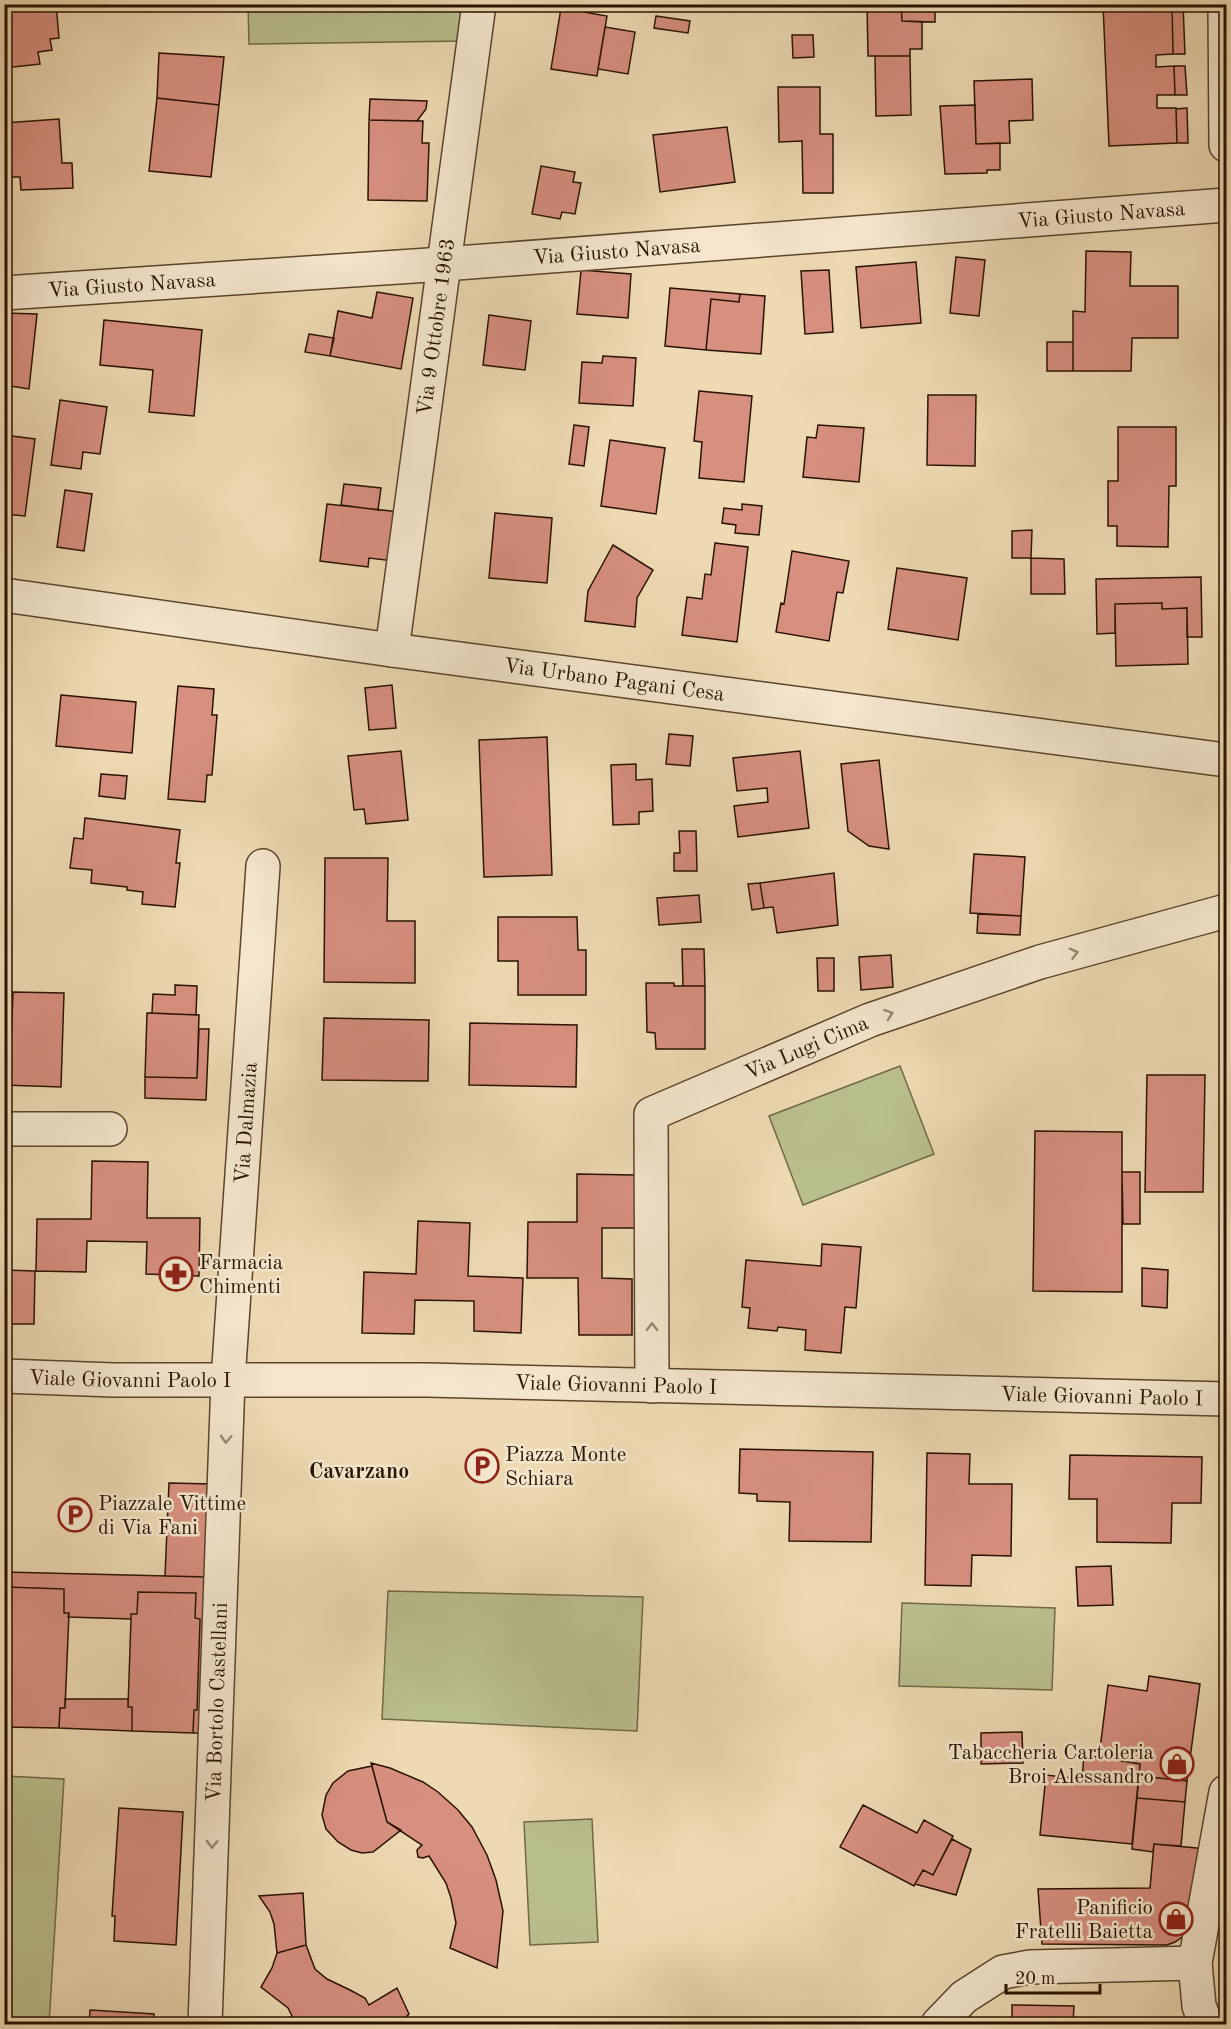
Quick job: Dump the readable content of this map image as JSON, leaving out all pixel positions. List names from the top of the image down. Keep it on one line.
{"streets":{"street":["Via Giusto Navasa","Via 9 Ottobre 1963","Via Urbano Pagani Cesa","Via Lugi Cima","Via Dalmazia","Viale Giovanni Paolo I","Via Bortolo Castellani"]},"crossings":[["Via Giusto Navasa","Via 9 Ottobre 1963"],["Via 9 Ottobre 1963","Via Urbano Pagani Cesa"],["Via Lugi Cima","Viale Giovanni Paolo I"],["Via Dalmazia","Viale Giovanni Paolo I"],["Via Dalmazia","Via Bortolo Castellani"],["Viale Giovanni Paolo I","Via Bortolo Castellani"]],"one_way":["Via Lugi Cima","Via Bortolo Castellani"],"districts":["Cavarzano"],"places":{"pharmacy":["Farmacia Chimenti"],"parking":["Piazza Monte Schiara","Piazzale Vittime di Via Fani"],"shop":["Tabaccheria Cartoleria Broi Alessandro","Panificio Fratelli Baietta"]},"scale_bar":"20 m"}
